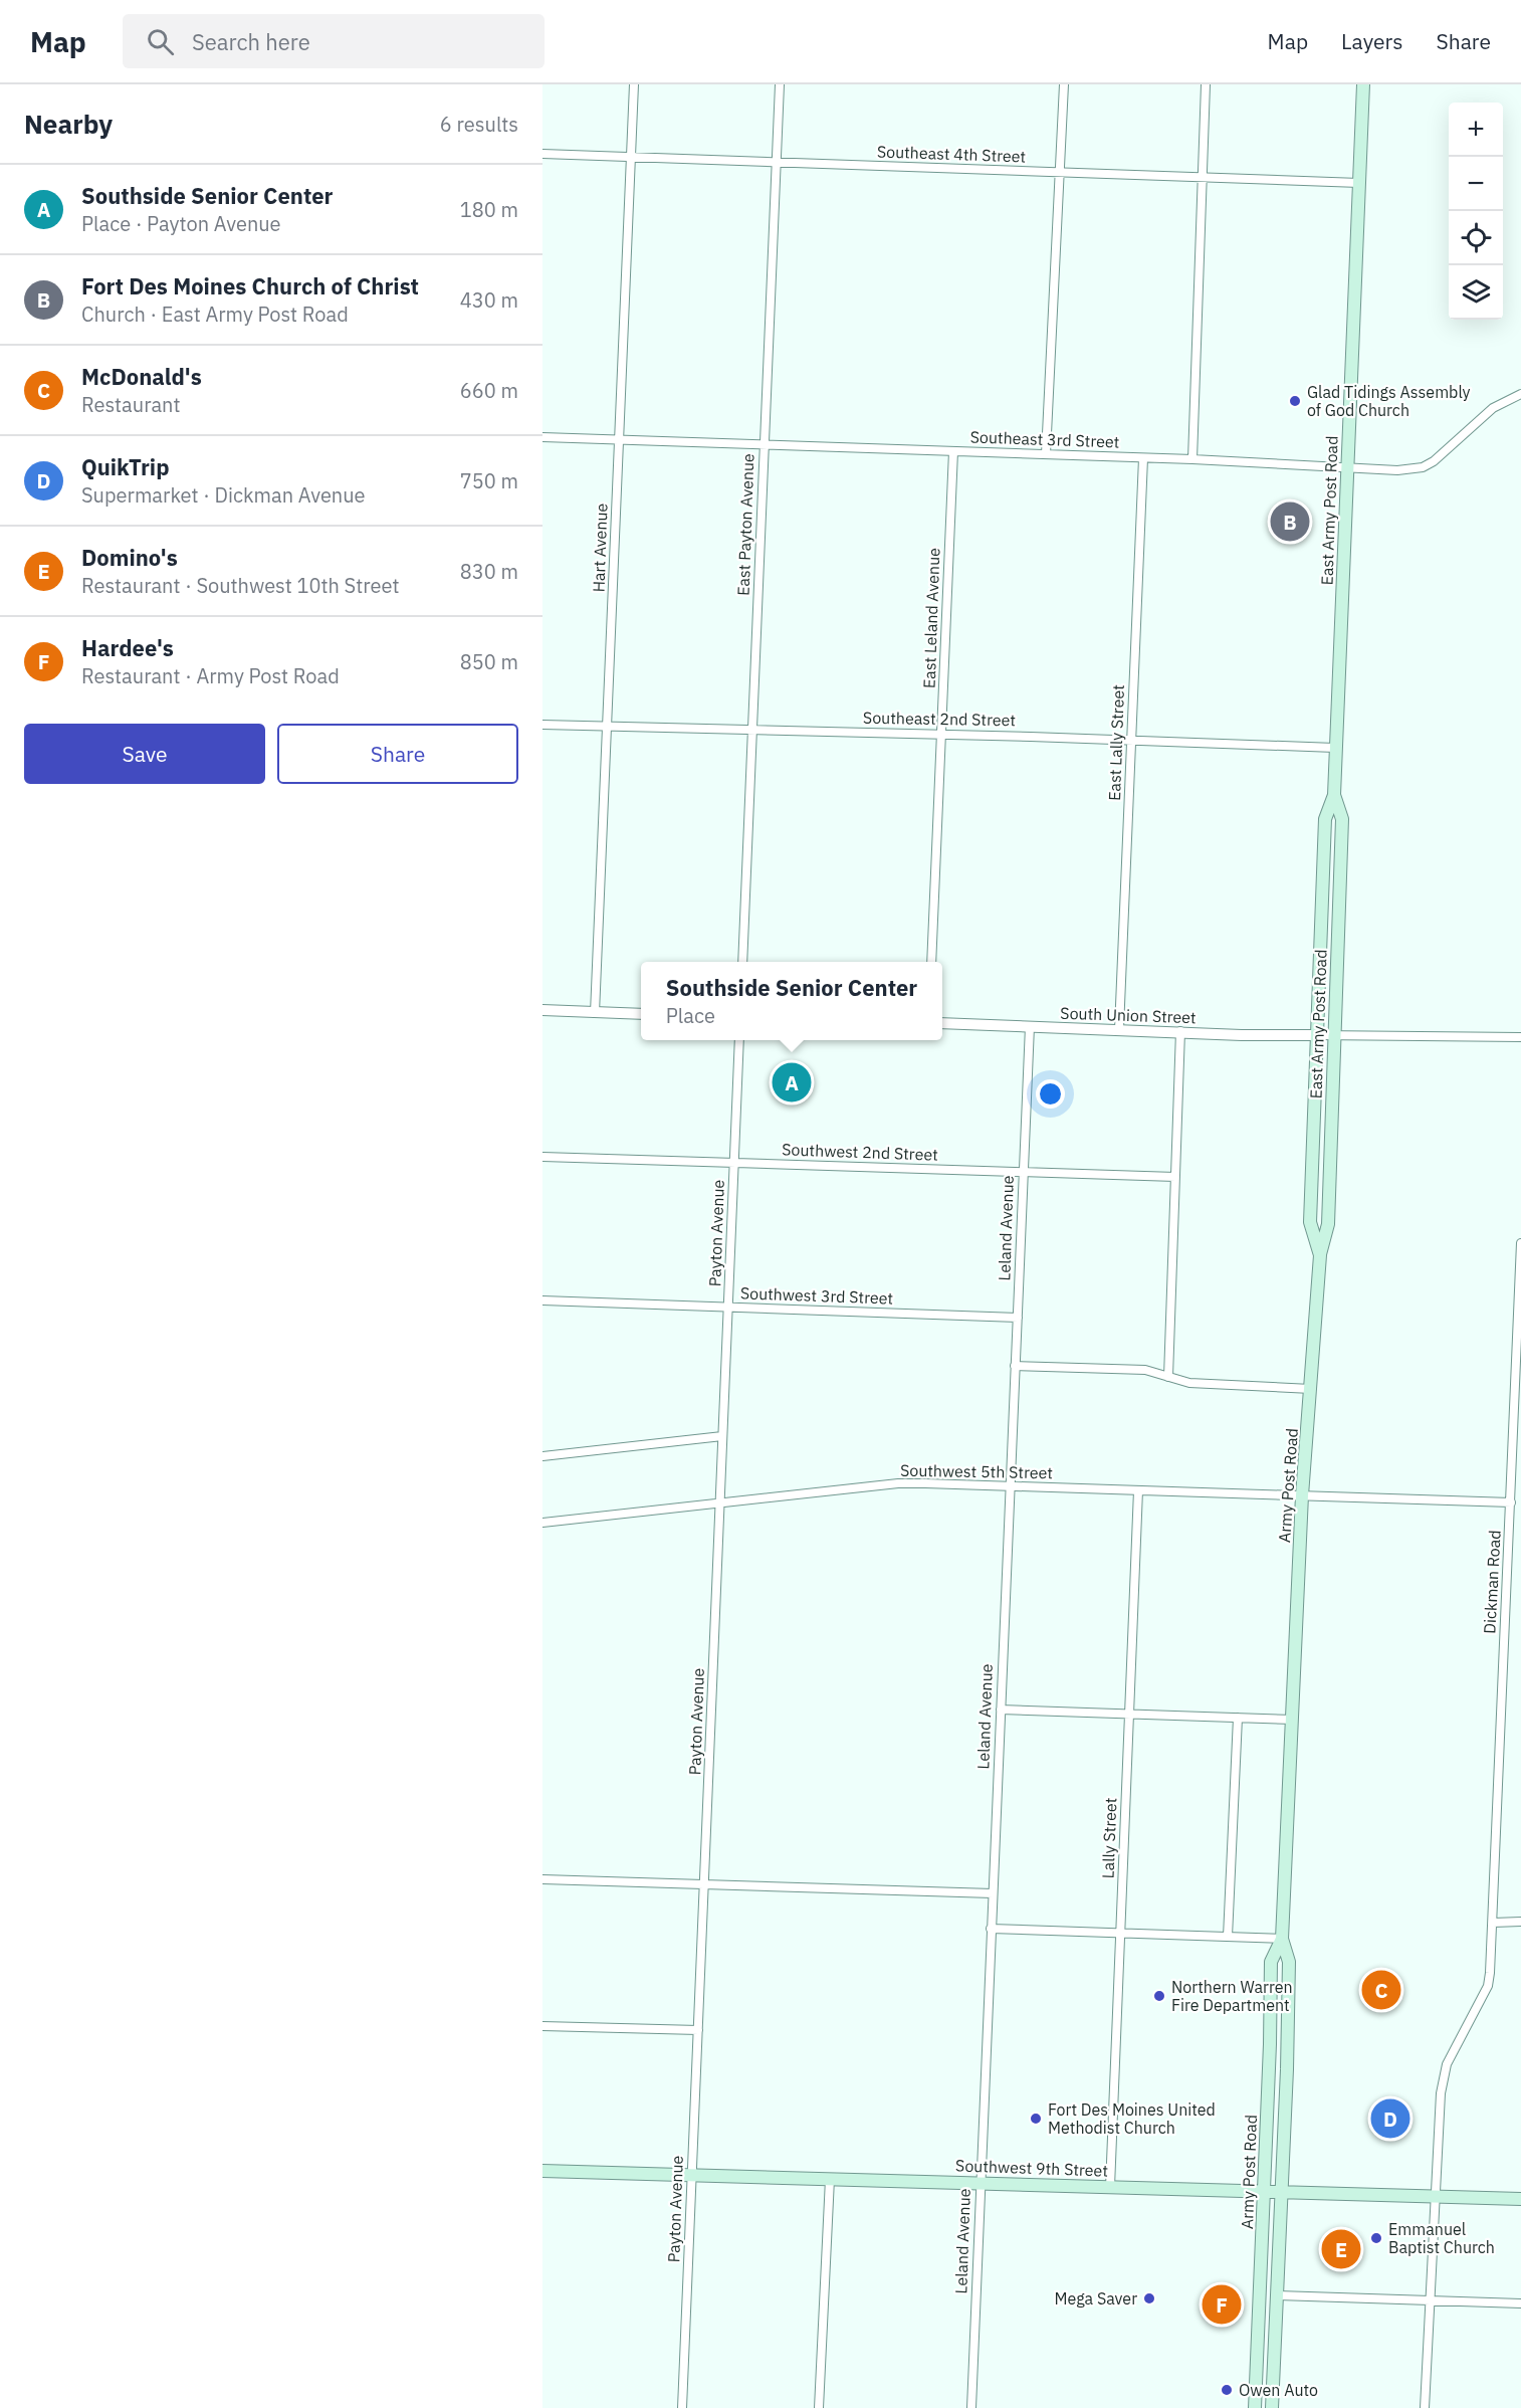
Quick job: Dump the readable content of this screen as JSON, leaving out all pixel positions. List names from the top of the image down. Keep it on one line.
{"streets":{"main road":["East Army Post Road","Army Post Road","Southwest 9th Street"],"street":["Southeast 4th Street","Southeast 3rd Street","East Payton Avenue","Hart Avenue","East Leland Avenue","Southeast 2nd Street","East Lally Street","South Union Street","Southwest 2nd Street","Leland Avenue","Payton Avenue","Southwest 3rd Street","Southwest 5th Street","Dickman Road","Lally Street"]},"crossings":[["Southeast 4th Street","East Army Post Road"],["Southeast 4th Street","East Payton Avenue"],["Southeast 4th Street","Hart Avenue"],["Southeast 3rd Street","East Army Post Road"],["Southeast 3rd Street","East Payton Avenue"],["Southeast 3rd Street","Hart Avenue"],["Southeast 3rd Street","East Leland Avenue"],["Southeast 3rd Street","East Lally Street"],["East Army Post Road","Southeast 2nd Street"],["East Army Post Road","South Union Street"],["East Army Post Road","Army Post Road"],["East Payton Avenue","Southeast 2nd Street"],["Hart Avenue","Southeast 2nd Street"],["East Leland Avenue","Southeast 2nd Street"],["Southeast 2nd Street","East Lally Street"],["East Lally Street","South Union Street"],["South Union Street","Leland Avenue"],["South Union Street","Army Post Road"],["Southwest 2nd Street","Leland Avenue"],["Southwest 2nd Street","Payton Avenue"],["Leland Avenue","Southwest 3rd Street"],["Leland Avenue","Southwest 5th Street"],["Leland Avenue","Southwest 9th Street"],["Payton Avenue","Southwest 3rd Street"],["Payton Avenue","Southwest 5th Street"],["Payton Avenue","Southwest 9th Street"],["Southwest 5th Street","Army Post Road"],["Southwest 5th Street","Dickman Road"],["Southwest 5th Street","Lally Street"],["Army Post Road","Southwest 9th Street"],["Dickman Road","Southwest 9th Street"],["Lally Street","Southwest 9th Street"]],"places":["Glad Tidings Assembly of God Church","Northern Warren Fire Department","Fort Des Moines United Methodist Church","Emmanuel Baptist Church","Mega Saver","Owen Auto"],"page":{"header":"Map","search":"Search here","nav":["Map","Layers","Share"],"heading":["Nearby","6 results"],"map_buttons":["+","−"],"list":[{"mark":"A","name":"Southside Senior Center","note":"Place · Payton Avenue","value":"180 m"},{"mark":"B","name":"Fort Des Moines Church of Christ","note":"Church · East Army Post Road","value":"430 m"},{"mark":"C","name":"McDonald's","note":"Restaurant","value":"660 m"},{"mark":"D","name":"QuikTrip","note":"Supermarket · Dickman Avenue","value":"750 m"},{"mark":"E","name":"Domino's","note":"Restaurant · Southwest 10th Street","value":"830 m"},{"mark":"F","name":"Hardee's","note":"Restaurant · Army Post Road","value":"850 m"}],"pins":["B","A","C","D","E","F"],"buttons":["Save","Share"],"popup":["Southside Senior Center","Place"]}}
